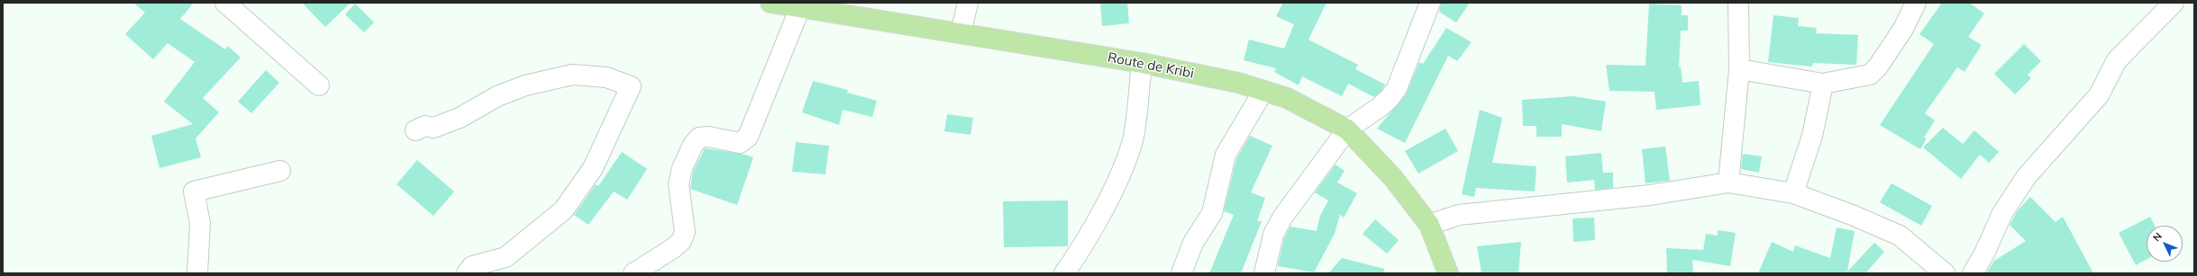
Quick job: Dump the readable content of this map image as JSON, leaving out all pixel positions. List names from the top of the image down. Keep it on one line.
{"streets":{"main road":["Route de Kribi"]},"north":"top left"}
